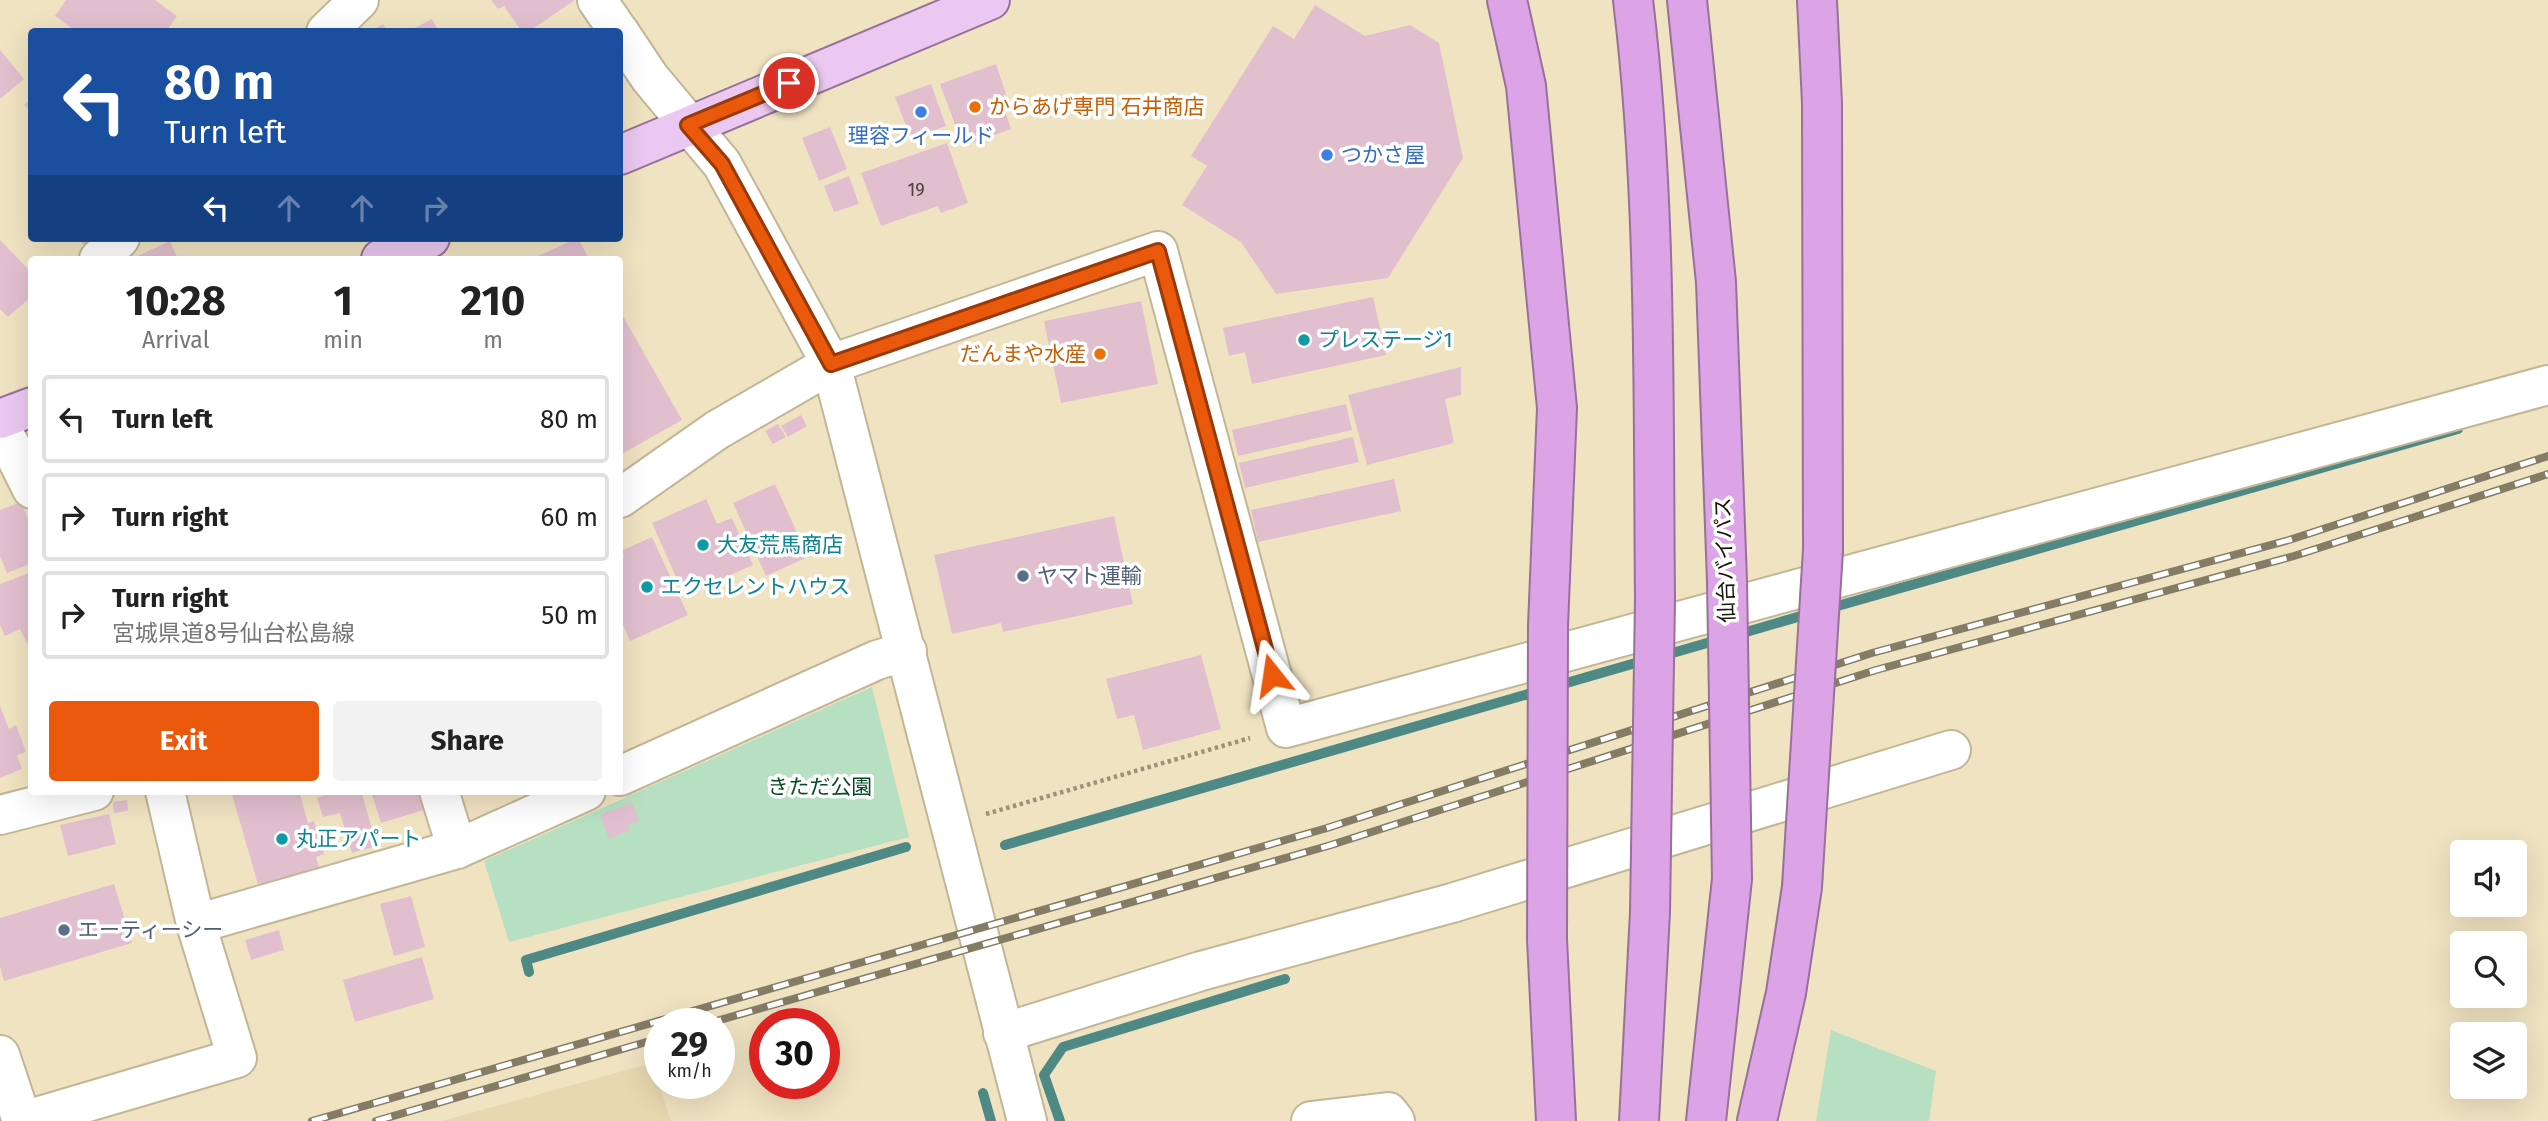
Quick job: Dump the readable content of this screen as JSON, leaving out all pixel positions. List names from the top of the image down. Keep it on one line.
{"streets":{"highway":["仙台バイパス"]},"parks":["きただ公園"],"places":["からあげ専門 石井商店","理容フィールド","つかさ屋","プレステージ1","だんまや水産","大友荒馬商店","ヤマト運輸","エクセレントハウス","丸正アパート","エーティーシー"],"house_numbers":["19"],"page":{"turn":["80 m","Turn left"],"eta":["10:28","Arrival","1","min","210","m"],"list":[{"name":"Turn left","value":"80 m"},{"name":"Turn right","value":"60 m"},{"name":"Turn right","note":"宮城県道8号仙台松島線","value":"50 m"}],"buttons":["Exit","Share"],"speed":"29 km/h","limit":"30"}}
